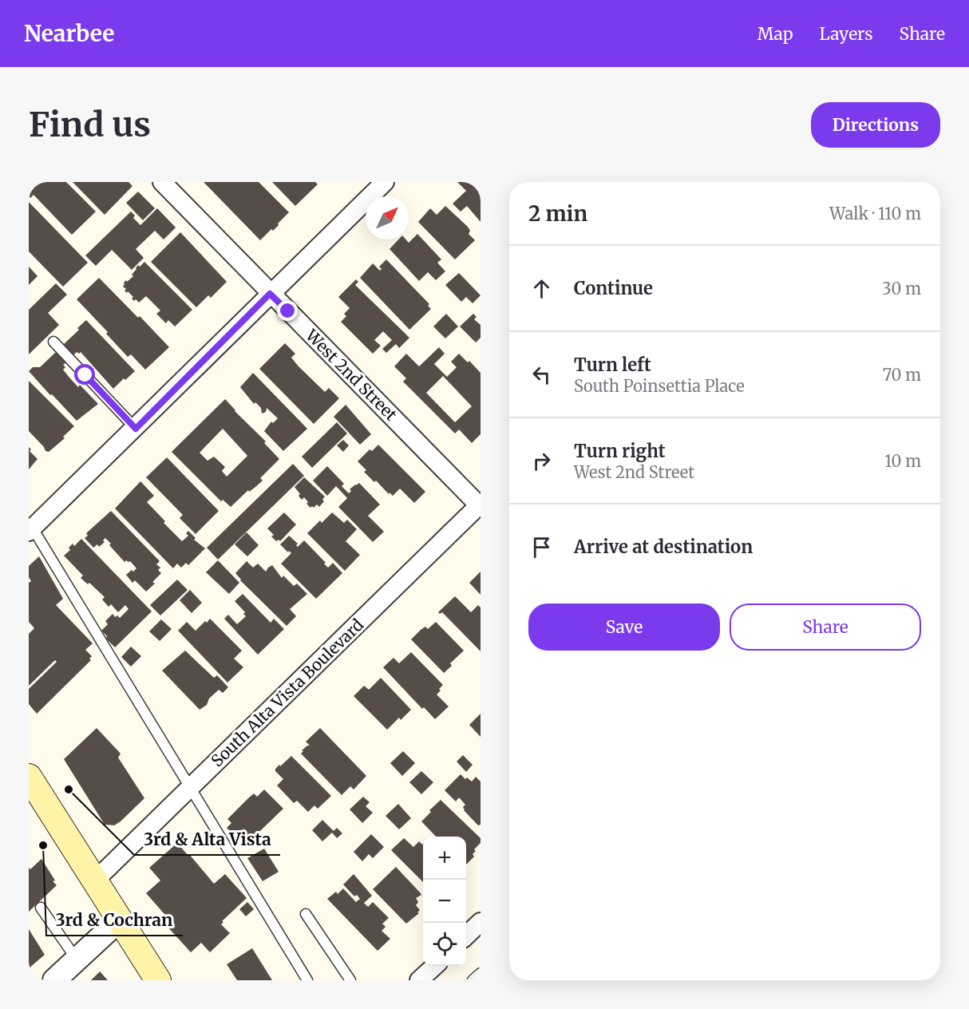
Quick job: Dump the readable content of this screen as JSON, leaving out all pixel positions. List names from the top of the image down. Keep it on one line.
{"streets":{"street":["West 2nd Street","South Alta Vista Boulevard"]},"crossings":[["West 2nd Street","South Alta Vista Boulevard"]],"places":["3rd & Alta Vista","3rd & Cochran"],"north":"top right","page":{"header":"Nearbee","nav":["Map","Layers","Share"],"buttons":["Directions",["Save","Share"]],"title":"Find us","heading":["2 min","Walk · 110 m"],"list":[["Continue","30 m"],["Turn left","South Poinsettia Place","70 m"],["Turn right","West 2nd Street","10 m"],"Arrive at destination"],"map_buttons":["+","−"]}}
